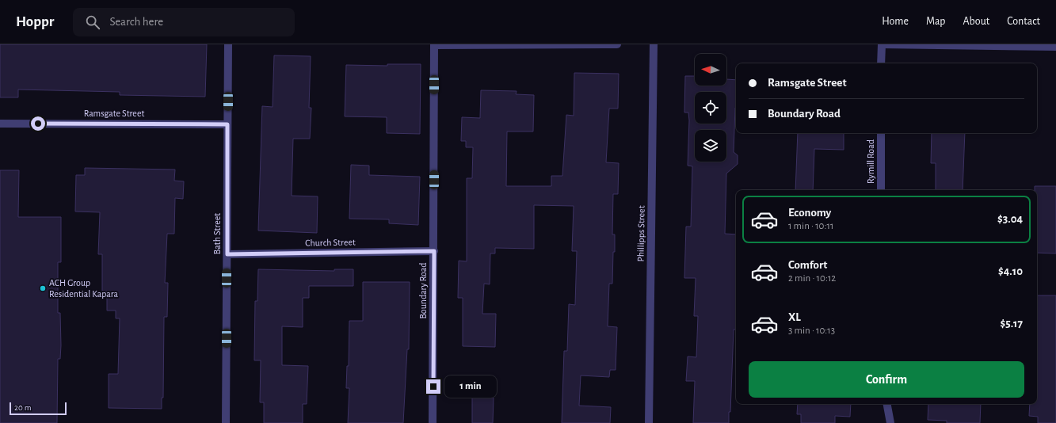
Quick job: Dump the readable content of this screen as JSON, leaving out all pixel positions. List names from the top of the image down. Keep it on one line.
{"streets":{"street":["Ramsgate Street","Rymill Road","Bath Street","Phillipps Street","Church Street","Boundary Road"]},"crossings":[["Ramsgate Street","Bath Street"],["Bath Street","Church Street"],["Church Street","Boundary Road"]],"places":["ACH Group Residential Kapara"],"scale_bar":"20 m","north":"left","page":{"header":"Hoppr","search":"Search here","nav":["Home","Map","About","Contact"],"banner":["Ramsgate Street","Boundary Road"],"list":[{"name":"Economy","note":"1 min · 10:11","value":"$3.04"},{"name":"Comfort","note":"2 min · 10:12","value":"$4.10"},{"name":"XL","note":"3 min · 10:13","value":"$5.17"}],"buttons":"Confirm","bubble":"1 min","scale":"20 m"}}
